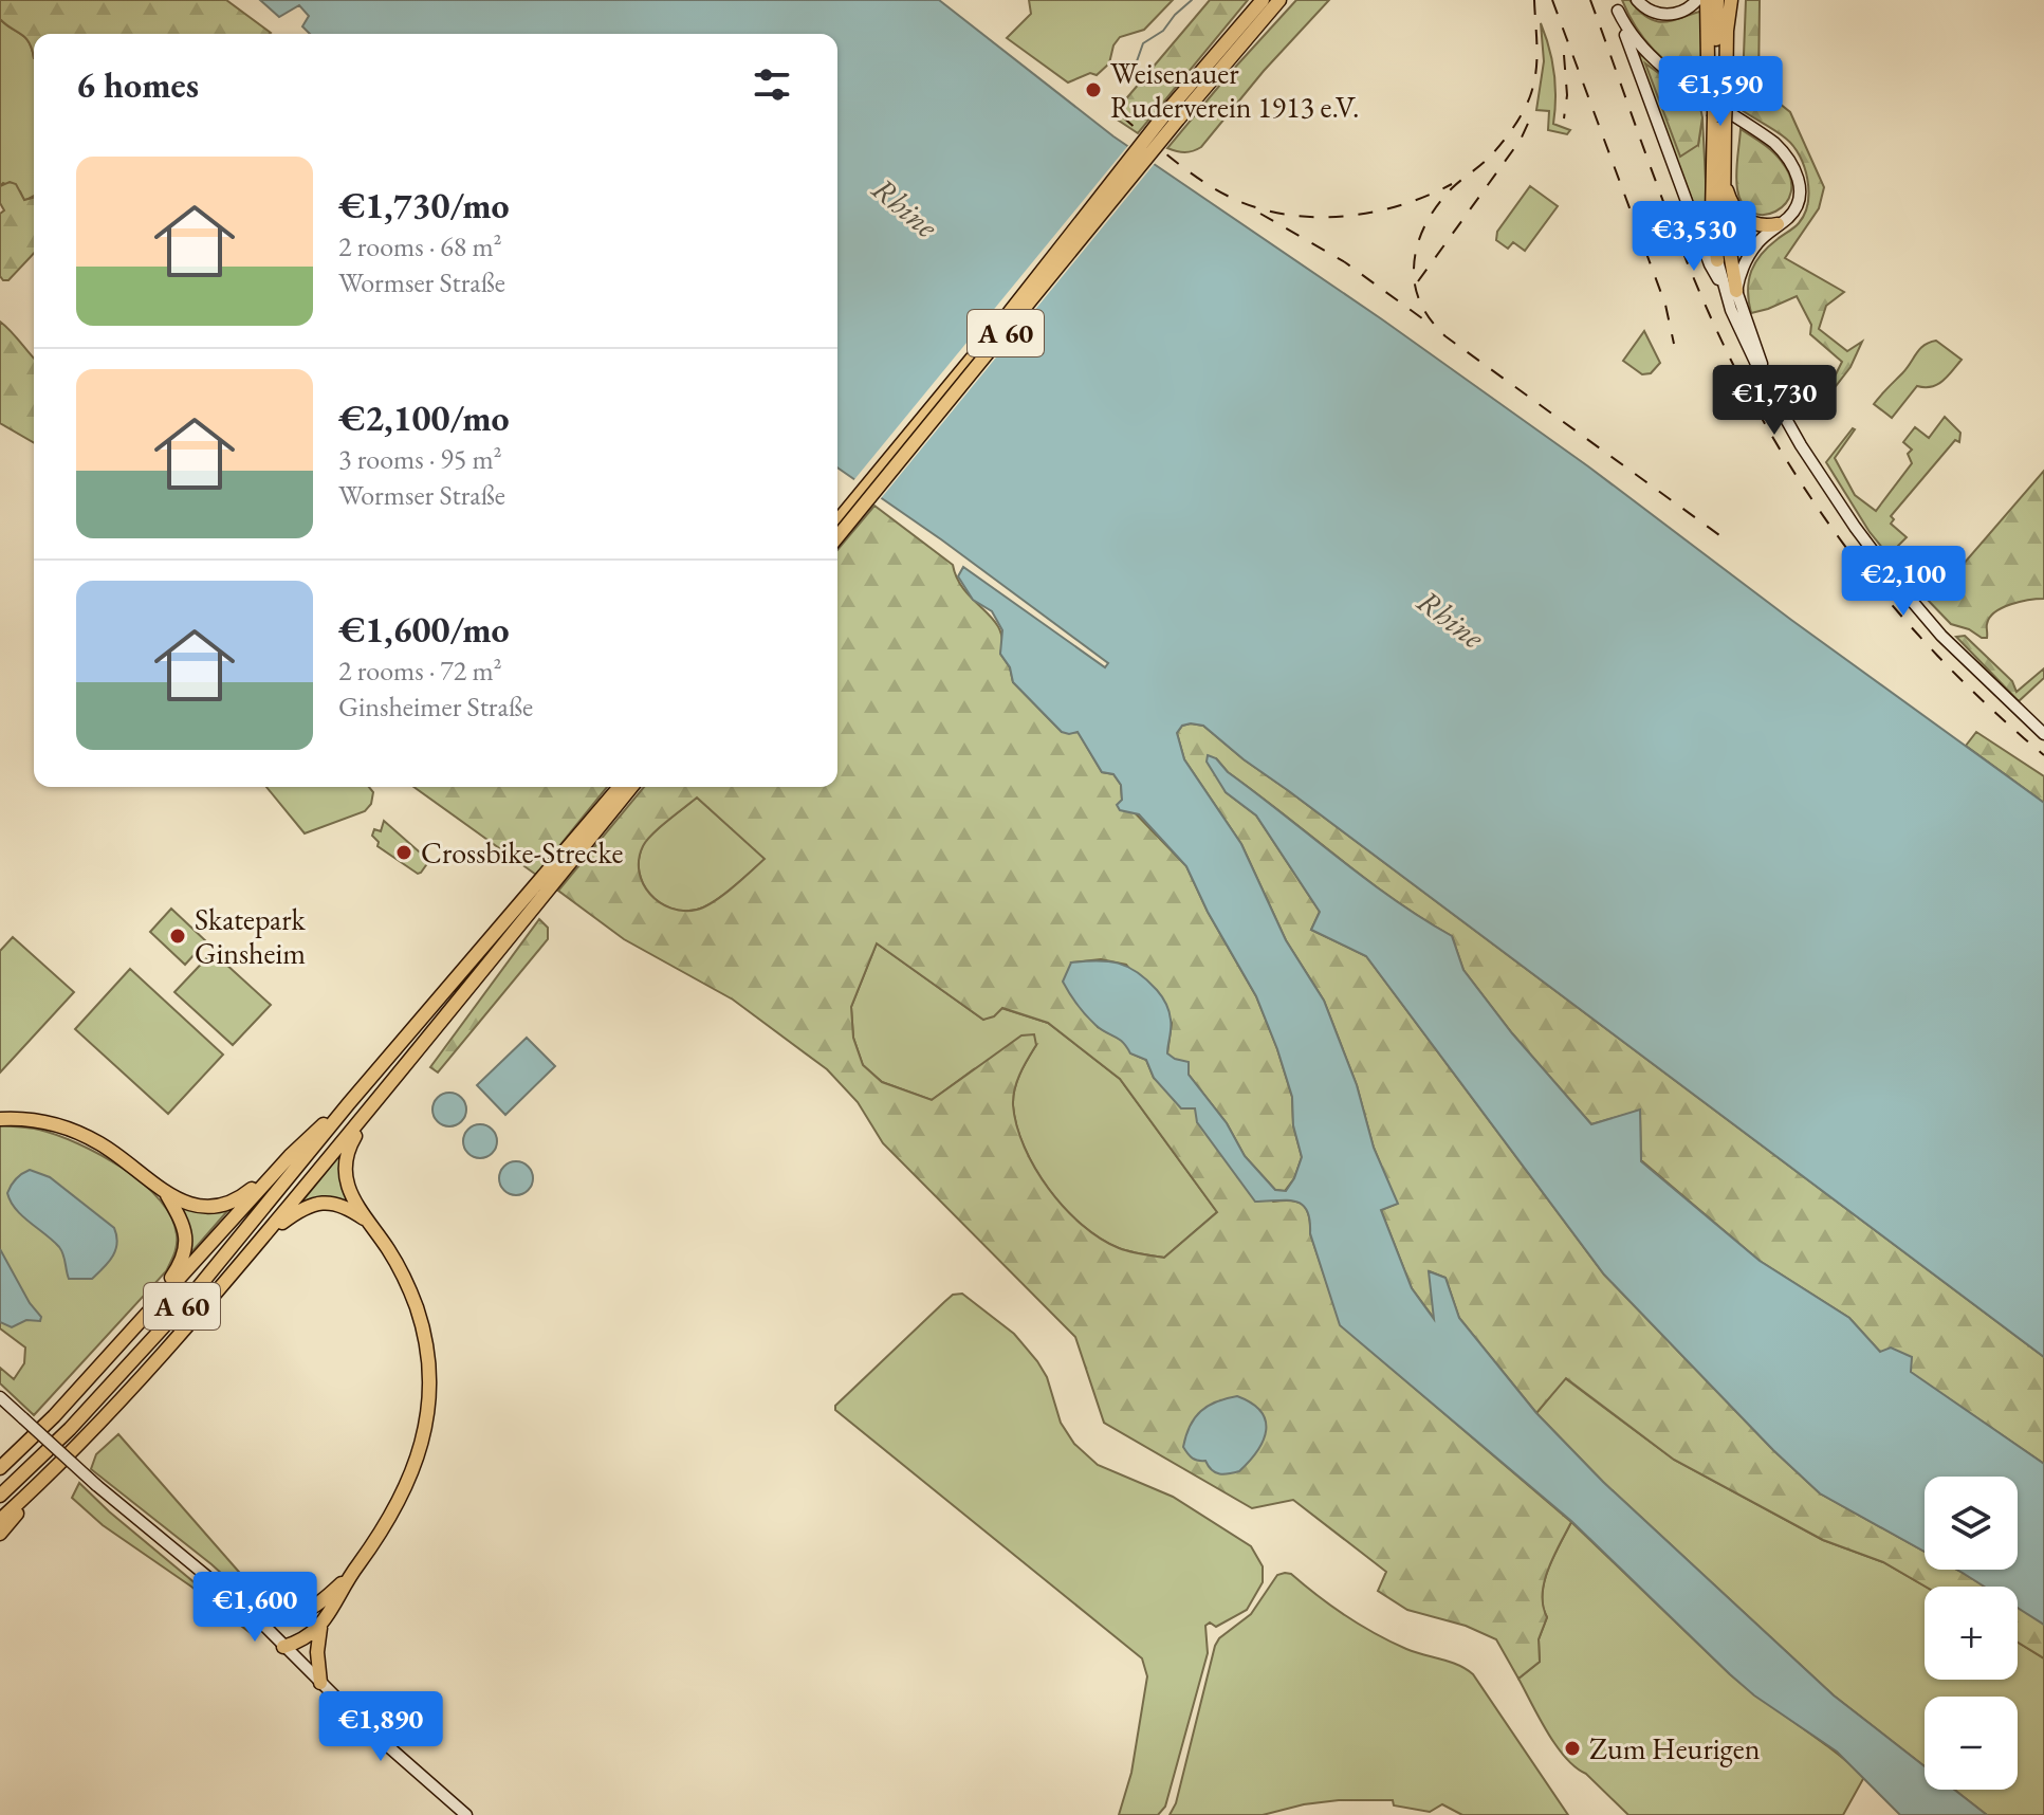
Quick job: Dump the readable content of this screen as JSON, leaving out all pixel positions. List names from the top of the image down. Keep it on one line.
{"streets":{"highway":["A 60"]},"water":["Rhine"],"places":["Weisenauer Ruderverein 1913 e.V.","Crossbike-Strecke","Skatepark Ginsheim","Zum Heurigen"],"page":{"heading":"6 homes","price":["€1,590","€3,530","€1,730","€2,100","€1,600","€1,890"],"list":[{"name":"€1,730/mo","note":"2 rooms · 68 m² · Wormser Straße"},{"name":"€2,100/mo","note":"3 rooms · 95 m² · Wormser Straße"},{"name":"€1,600/mo","note":"2 rooms · 72 m² · Ginsheimer Straße"}],"map_buttons":["+","−"]}}
